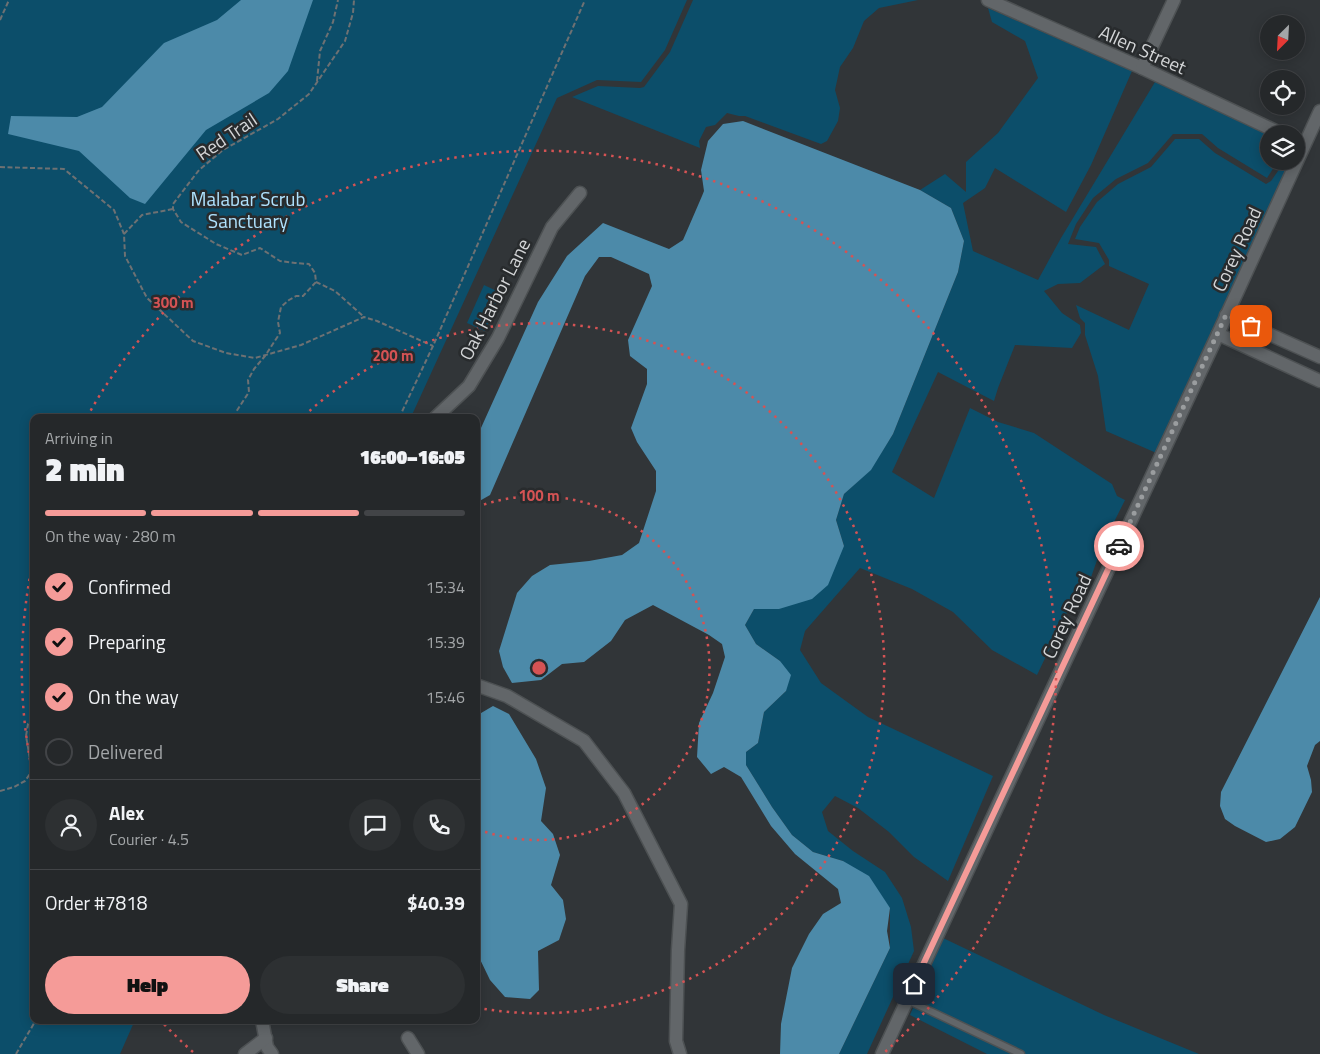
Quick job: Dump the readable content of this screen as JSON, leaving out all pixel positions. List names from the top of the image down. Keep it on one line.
{"streets":{"street":["Allen Street","Corey Road","Oak Harbor Lane"],"path":["Red Trail"]},"parks":["Malabar Scrub Sanctuary"],"north":"bottom left","page":{"heading":["2 min","Arriving in","16:00–16:05"],"panel":["Alex","Courier · 4.5","Order #7818","$40.39"],"bar":"On the way · 280 m","list":[["Confirmed","15:34"],["Preparing","15:39"],["On the way","15:46"],"Delivered"],"buttons":["Help","Share"]},"rings":["300 m","200 m","100 m"]}
